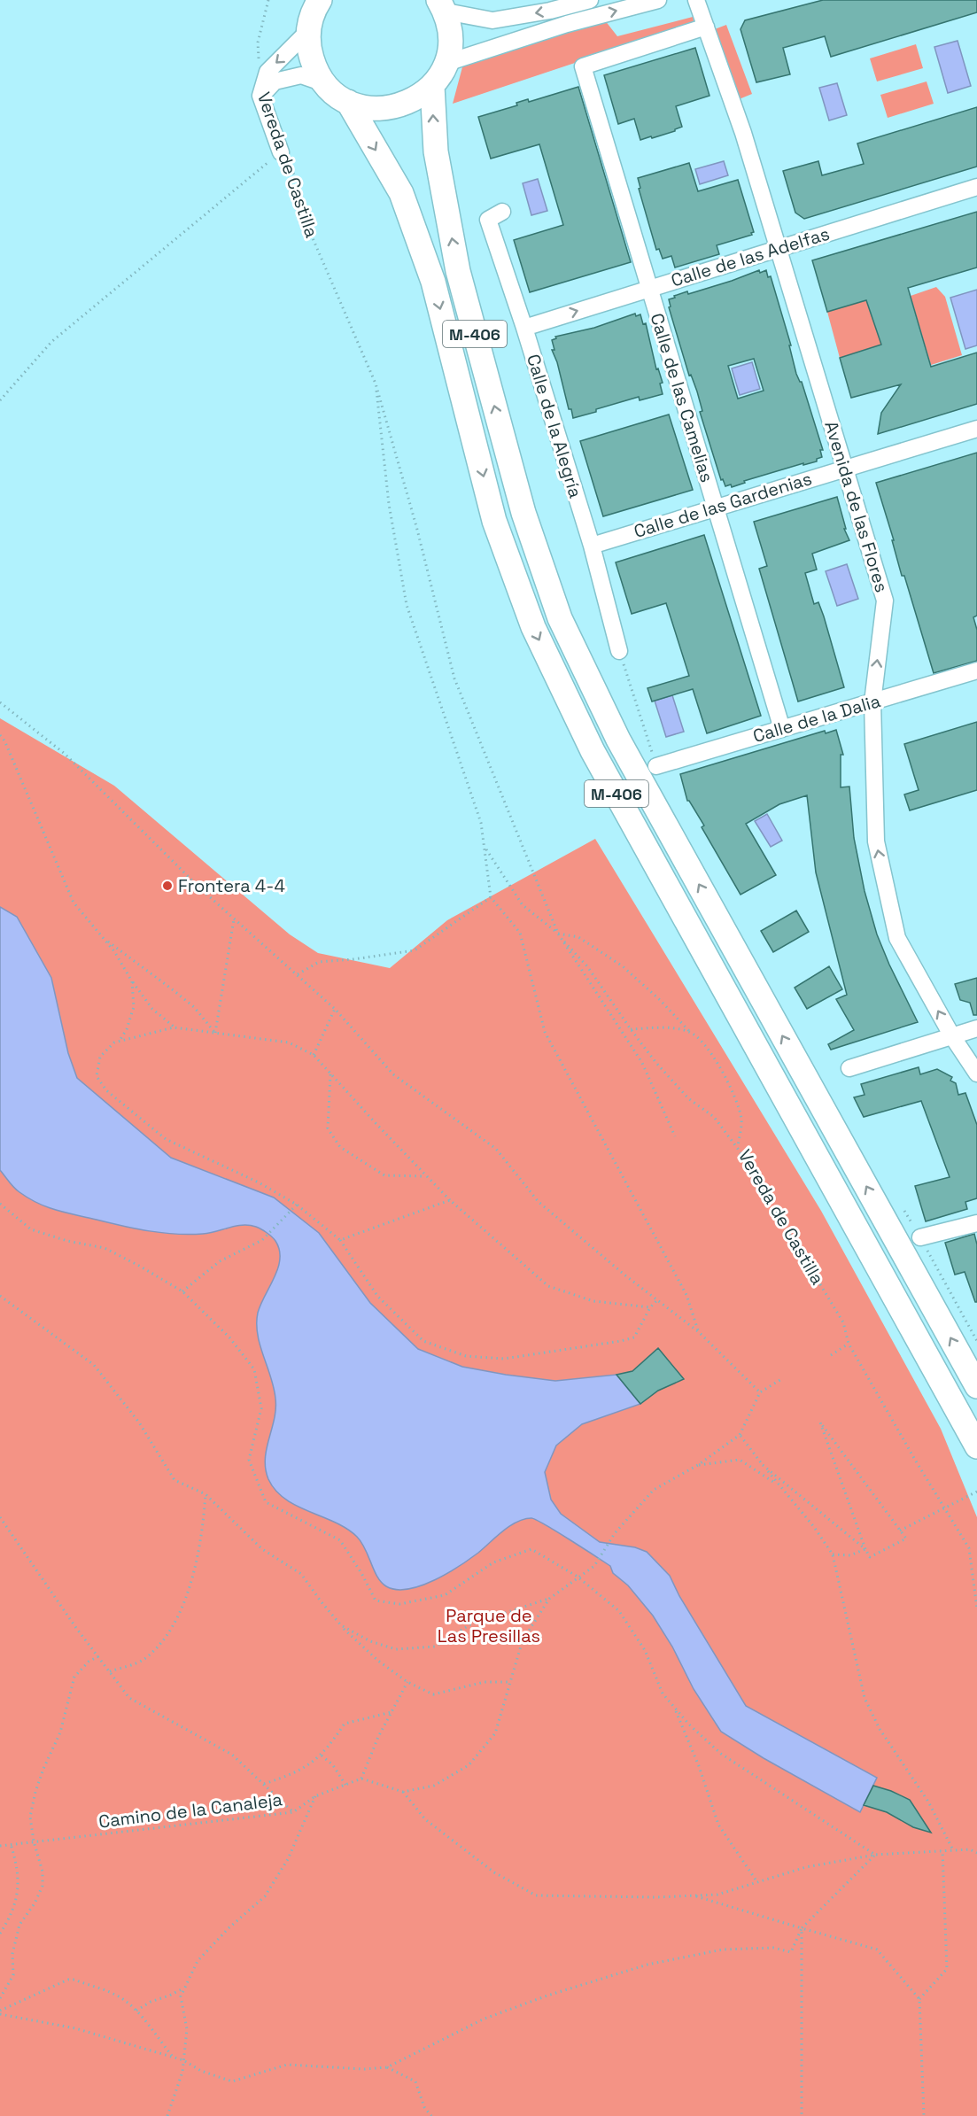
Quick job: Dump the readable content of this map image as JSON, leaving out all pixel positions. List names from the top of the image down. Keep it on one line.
{"streets":{"highway":["M-406"],"street":["Vereda de Castilla","Calle de las Adelfas","Calle de las Camelias","Calle de la Alegría","Calle de las Gardenias","Avenida de las Flores","Calle de la Dalia"],"path":["Camino de la Canaleja"]},"crossings":[["Calle de las Adelfas","Calle de las Camelias"],["Calle de las Adelfas","Calle de la Alegría"],["Calle de las Adelfas","Avenida de las Flores"],["Calle de las Camelias","Calle de las Gardenias"],["Calle de las Camelias","Avenida de las Flores"],["Calle de las Camelias","Calle de la Dalia"],["Calle de la Alegría","Calle de las Gardenias"],["Calle de las Gardenias","Avenida de las Flores"],["Avenida de las Flores","Calle de la Dalia"]],"one_way":["Avenida de las Flores"],"parks":["Parque de Las Presillas"],"places":["Frontera 4-4"]}
